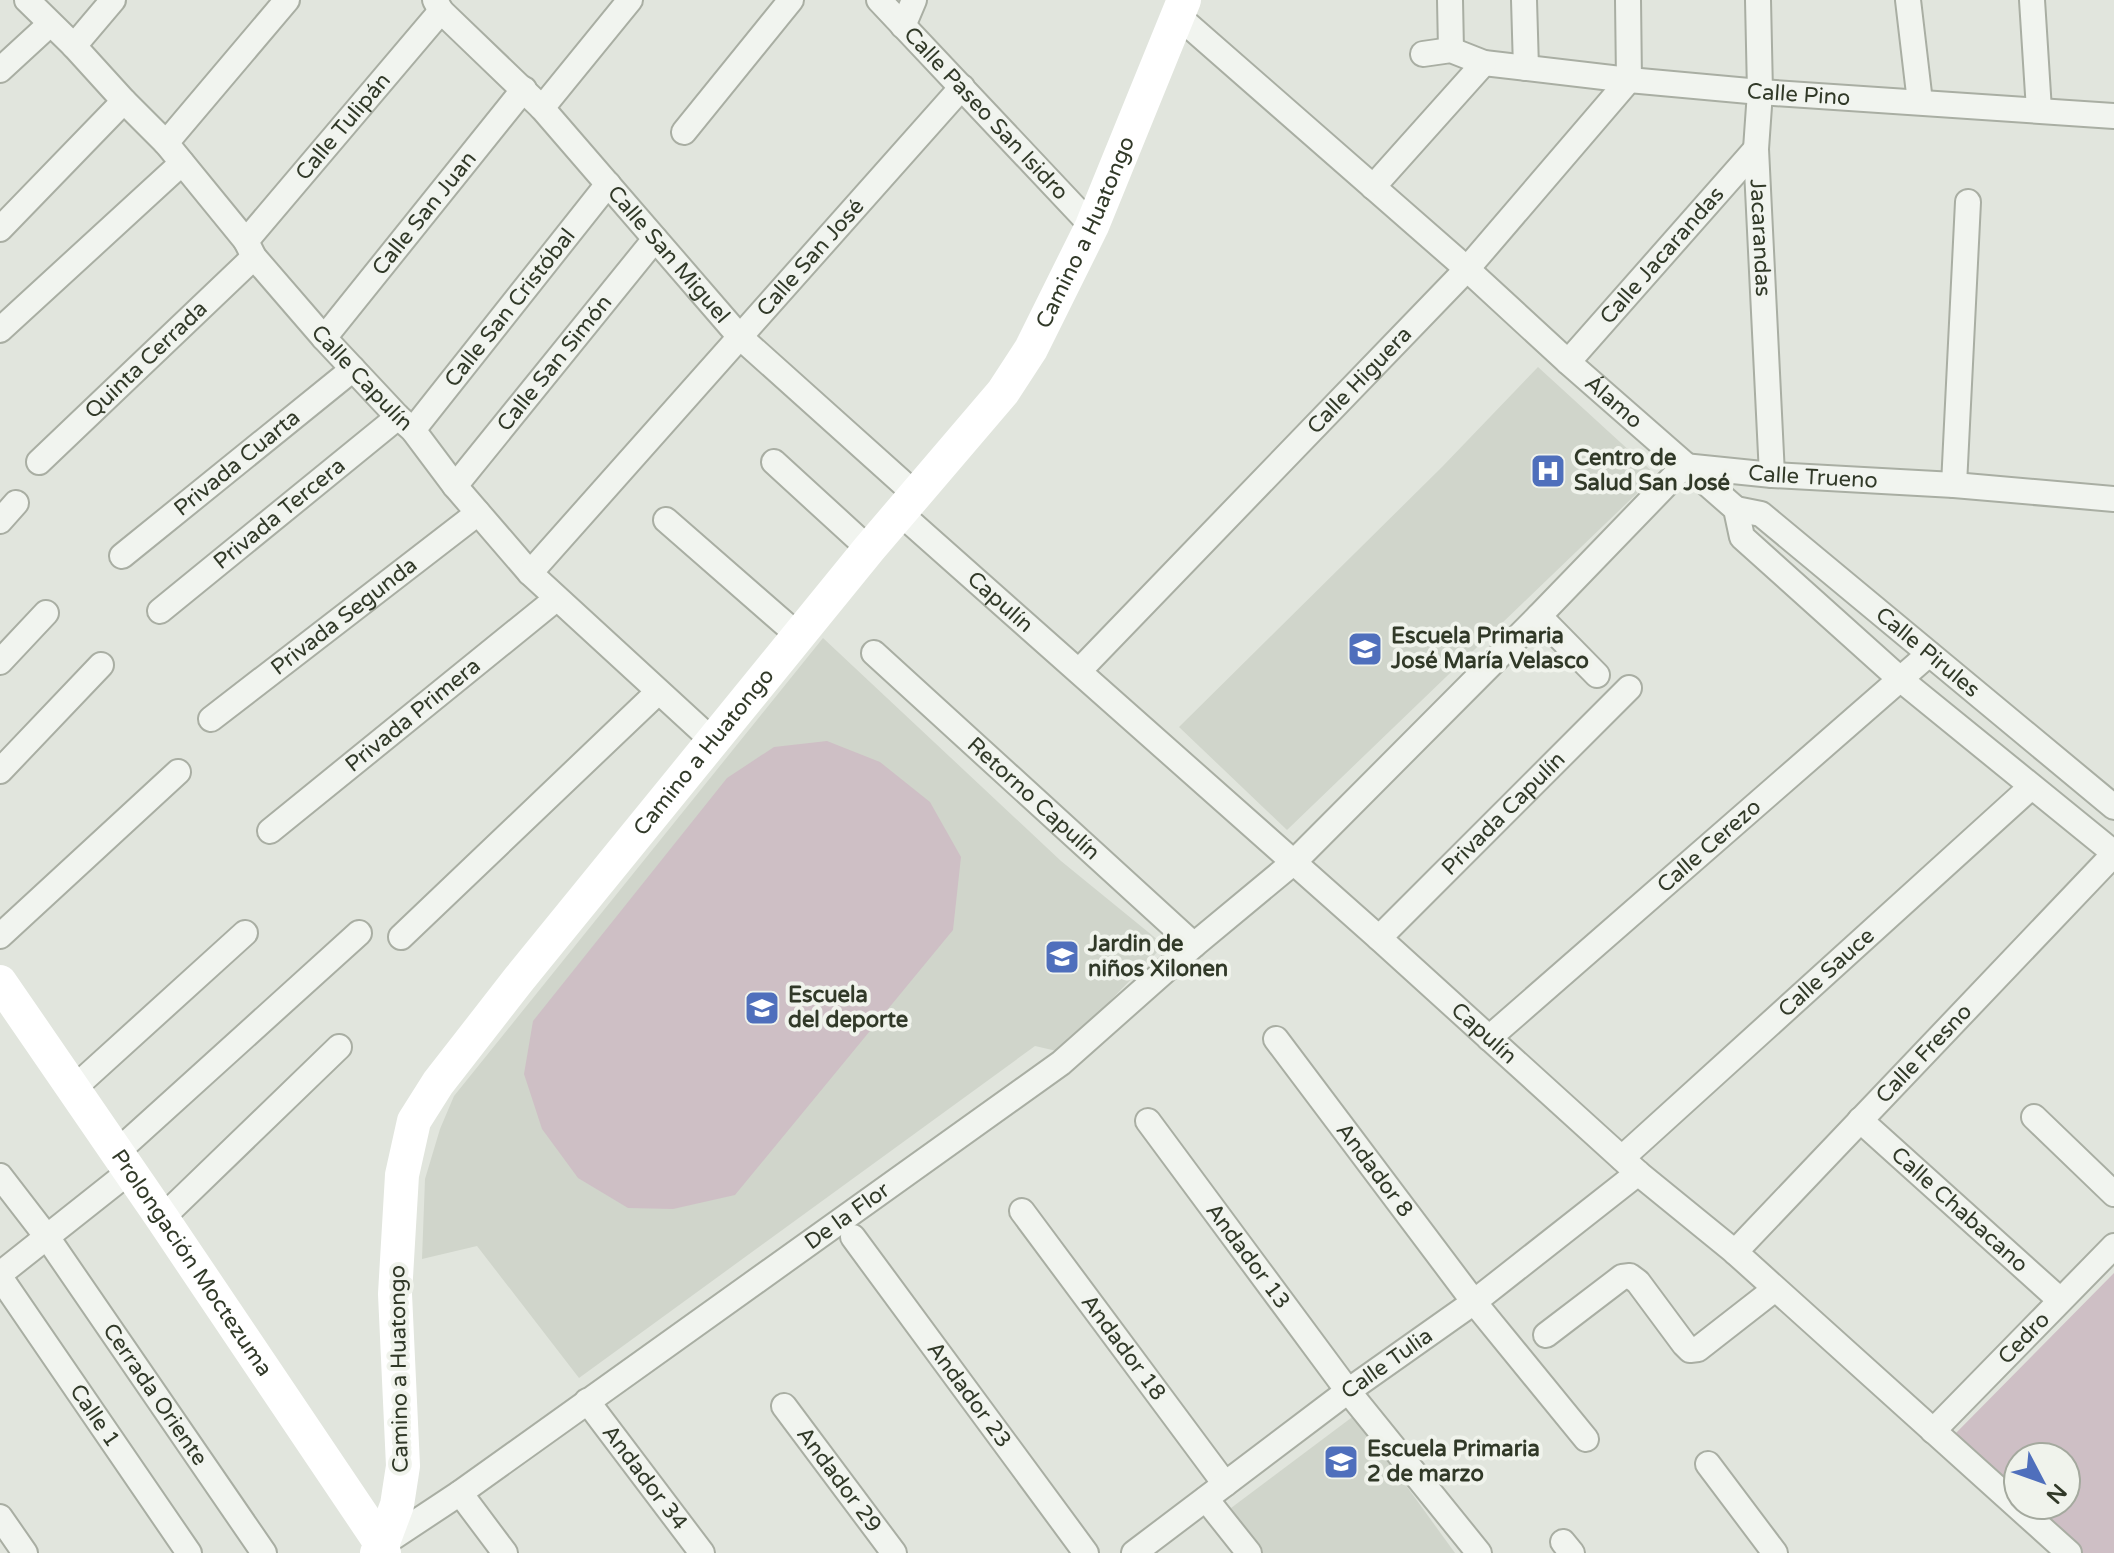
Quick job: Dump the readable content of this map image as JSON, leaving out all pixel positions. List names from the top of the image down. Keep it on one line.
{"streets":{"main road":["Camino a Huatongo","Prolongación Moctezuma"],"street":["Calle Pino","Calle Paseo San Isidro","Calle Tulipán","Calle San Juan","Jacarandas","Calle San Miguel","Calle Jacarandas","Calle San José","Calle San Cristóbal","Quinta Cerrada","Calle San Simón","Calle Capulín","Calle Higuera","Álamo","Privada Cuarta","Calle Trueno","Privada Tercera","Capulín","Privada Segunda","Calle Pirules","Privada Primera","Retorno Capulín","Privada Capulín","Calle Cerezo","Calle Sauce","Calle Fresno","Andador 8","Calle Chabacano","De la Flor","Andador 13","Cedro","Andador 18","Calle Tulia","Cerrada Oriente","Andador 23","Calle 1","Andador 34","Andador 29"]},"crossings":[["Calle Pino","Jacarandas"],["Calle Pino","Calle Higuera"],["Calle Paseo San Isidro","Camino a Huatongo"],["Calle Paseo San Isidro","Calle San José"],["Calle Tulipán","Calle San Miguel"],["Calle Tulipán","Quinta Cerrada"],["Calle Tulipán","Calle Capulín"],["Calle San Juan","Calle San Miguel"],["Calle San Juan","Calle Capulín"],["Camino a Huatongo","Calle San Miguel"],["Camino a Huatongo","Calle Capulín"],["Camino a Huatongo","Álamo"],["Camino a Huatongo","Capulín"],["Camino a Huatongo","De la Flor"],["Camino a Huatongo","Prolongación Moctezuma"],["Jacarandas","Calle Jacarandas"],["Jacarandas","Calle Trueno"],["Calle San Miguel","Calle San José"],["Calle San Miguel","Calle San Cristóbal"],["Calle San Miguel","Calle San Simón"],["Calle San Miguel","Capulín"],["Calle Jacarandas","Álamo"],["Calle San José","Calle Capulín"],["Calle San Cristóbal","Calle Capulín"],["Calle San Cristóbal","Privada Tercera"],["Quinta Cerrada","Calle Capulín"],["Calle San Simón","Calle Capulín"],["Calle Capulín","Privada Cuarta"],["Calle Capulín","Privada Tercera"],["Calle Capulín","Privada Segunda"],["Calle Capulín","Privada Primera"],["Calle Higuera","Álamo"],["Calle Higuera","Capulín"],["Álamo","Calle Trueno"],["Álamo","Calle Pirules"],["Álamo","Calle Cerezo"],["Álamo","Calle Sauce"],["Álamo","Calle Fresno"],["Capulín","Privada Capulín"],["Capulín","Calle Cerezo"],["Capulín","Calle Sauce"],["Capulín","Calle Fresno"],["Capulín","De la Flor"],["Capulín","Cedro"],["Capulín","Calle Tulia"],["Calle Pirules","Calle Cerezo"],["Retorno Capulín","De la Flor"],["Calle Sauce","Calle Tulia"],["Calle Fresno","Calle Chabacano"],["Andador 8","Calle Tulia"],["Calle Chabacano","Cedro"],["De la Flor","Prolongación Moctezuma"],["De la Flor","Andador 34"],["Andador 13","Calle Tulia"],["Andador 18","Calle Tulia"]],"places":{"hospital":["Centro de Salud San José"],"school or university":["Escuela Primaria José María Velasco","Jardin de niños Xilonen","Escuela del deporte","Escuela Primaria 2 de marzo"]},"north":"bottom right"}
